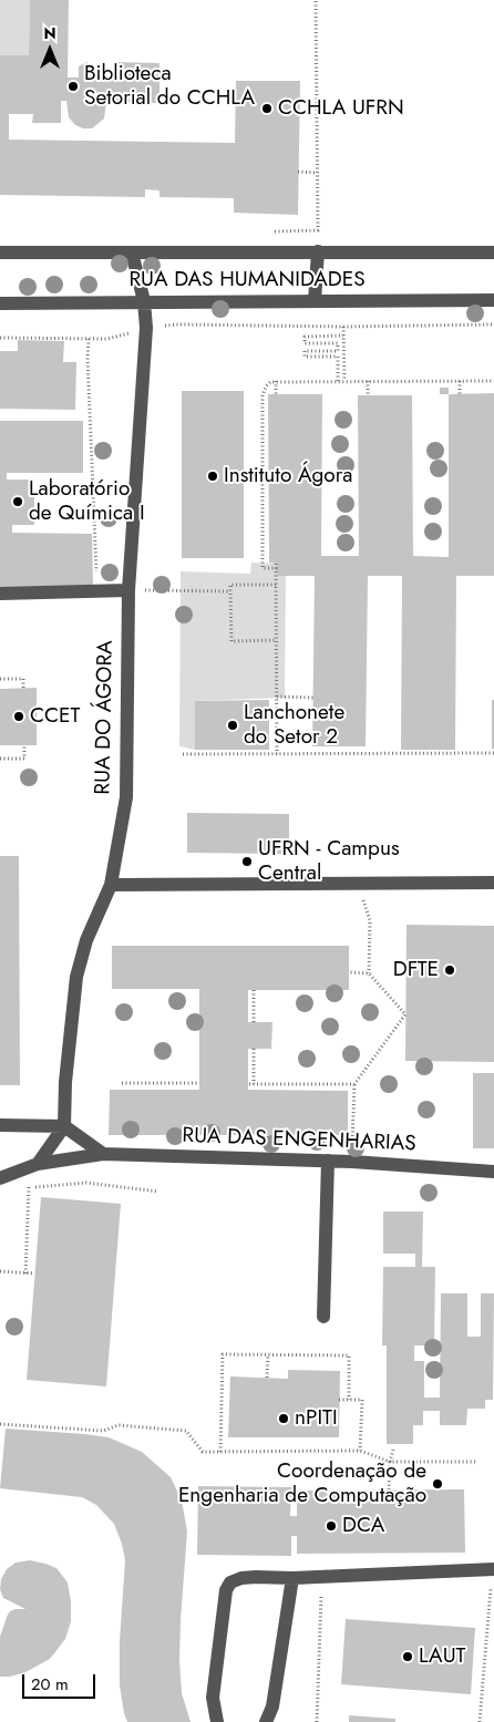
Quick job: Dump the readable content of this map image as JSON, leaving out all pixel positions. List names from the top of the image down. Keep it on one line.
{"streets":{"lane":["RUA DAS HUMANIDADES","RUA DO ÁGORA","RUA DAS ENGENHARIAS"]},"crossings":[["RUA DAS HUMANIDADES","RUA DO ÁGORA"]],"places":["Biblioteca Setorial do CCHLA","CCHLA UFRN","Instituto Ágora","Laboratório de Química I","CCET","Lanchonete do Setor 2","UFRN - Campus Central","DFTE","nPITI","Coordenação de Engenharia de Computação","DCA","LAUT"],"scale_bar":"20 m","north":"top"}
